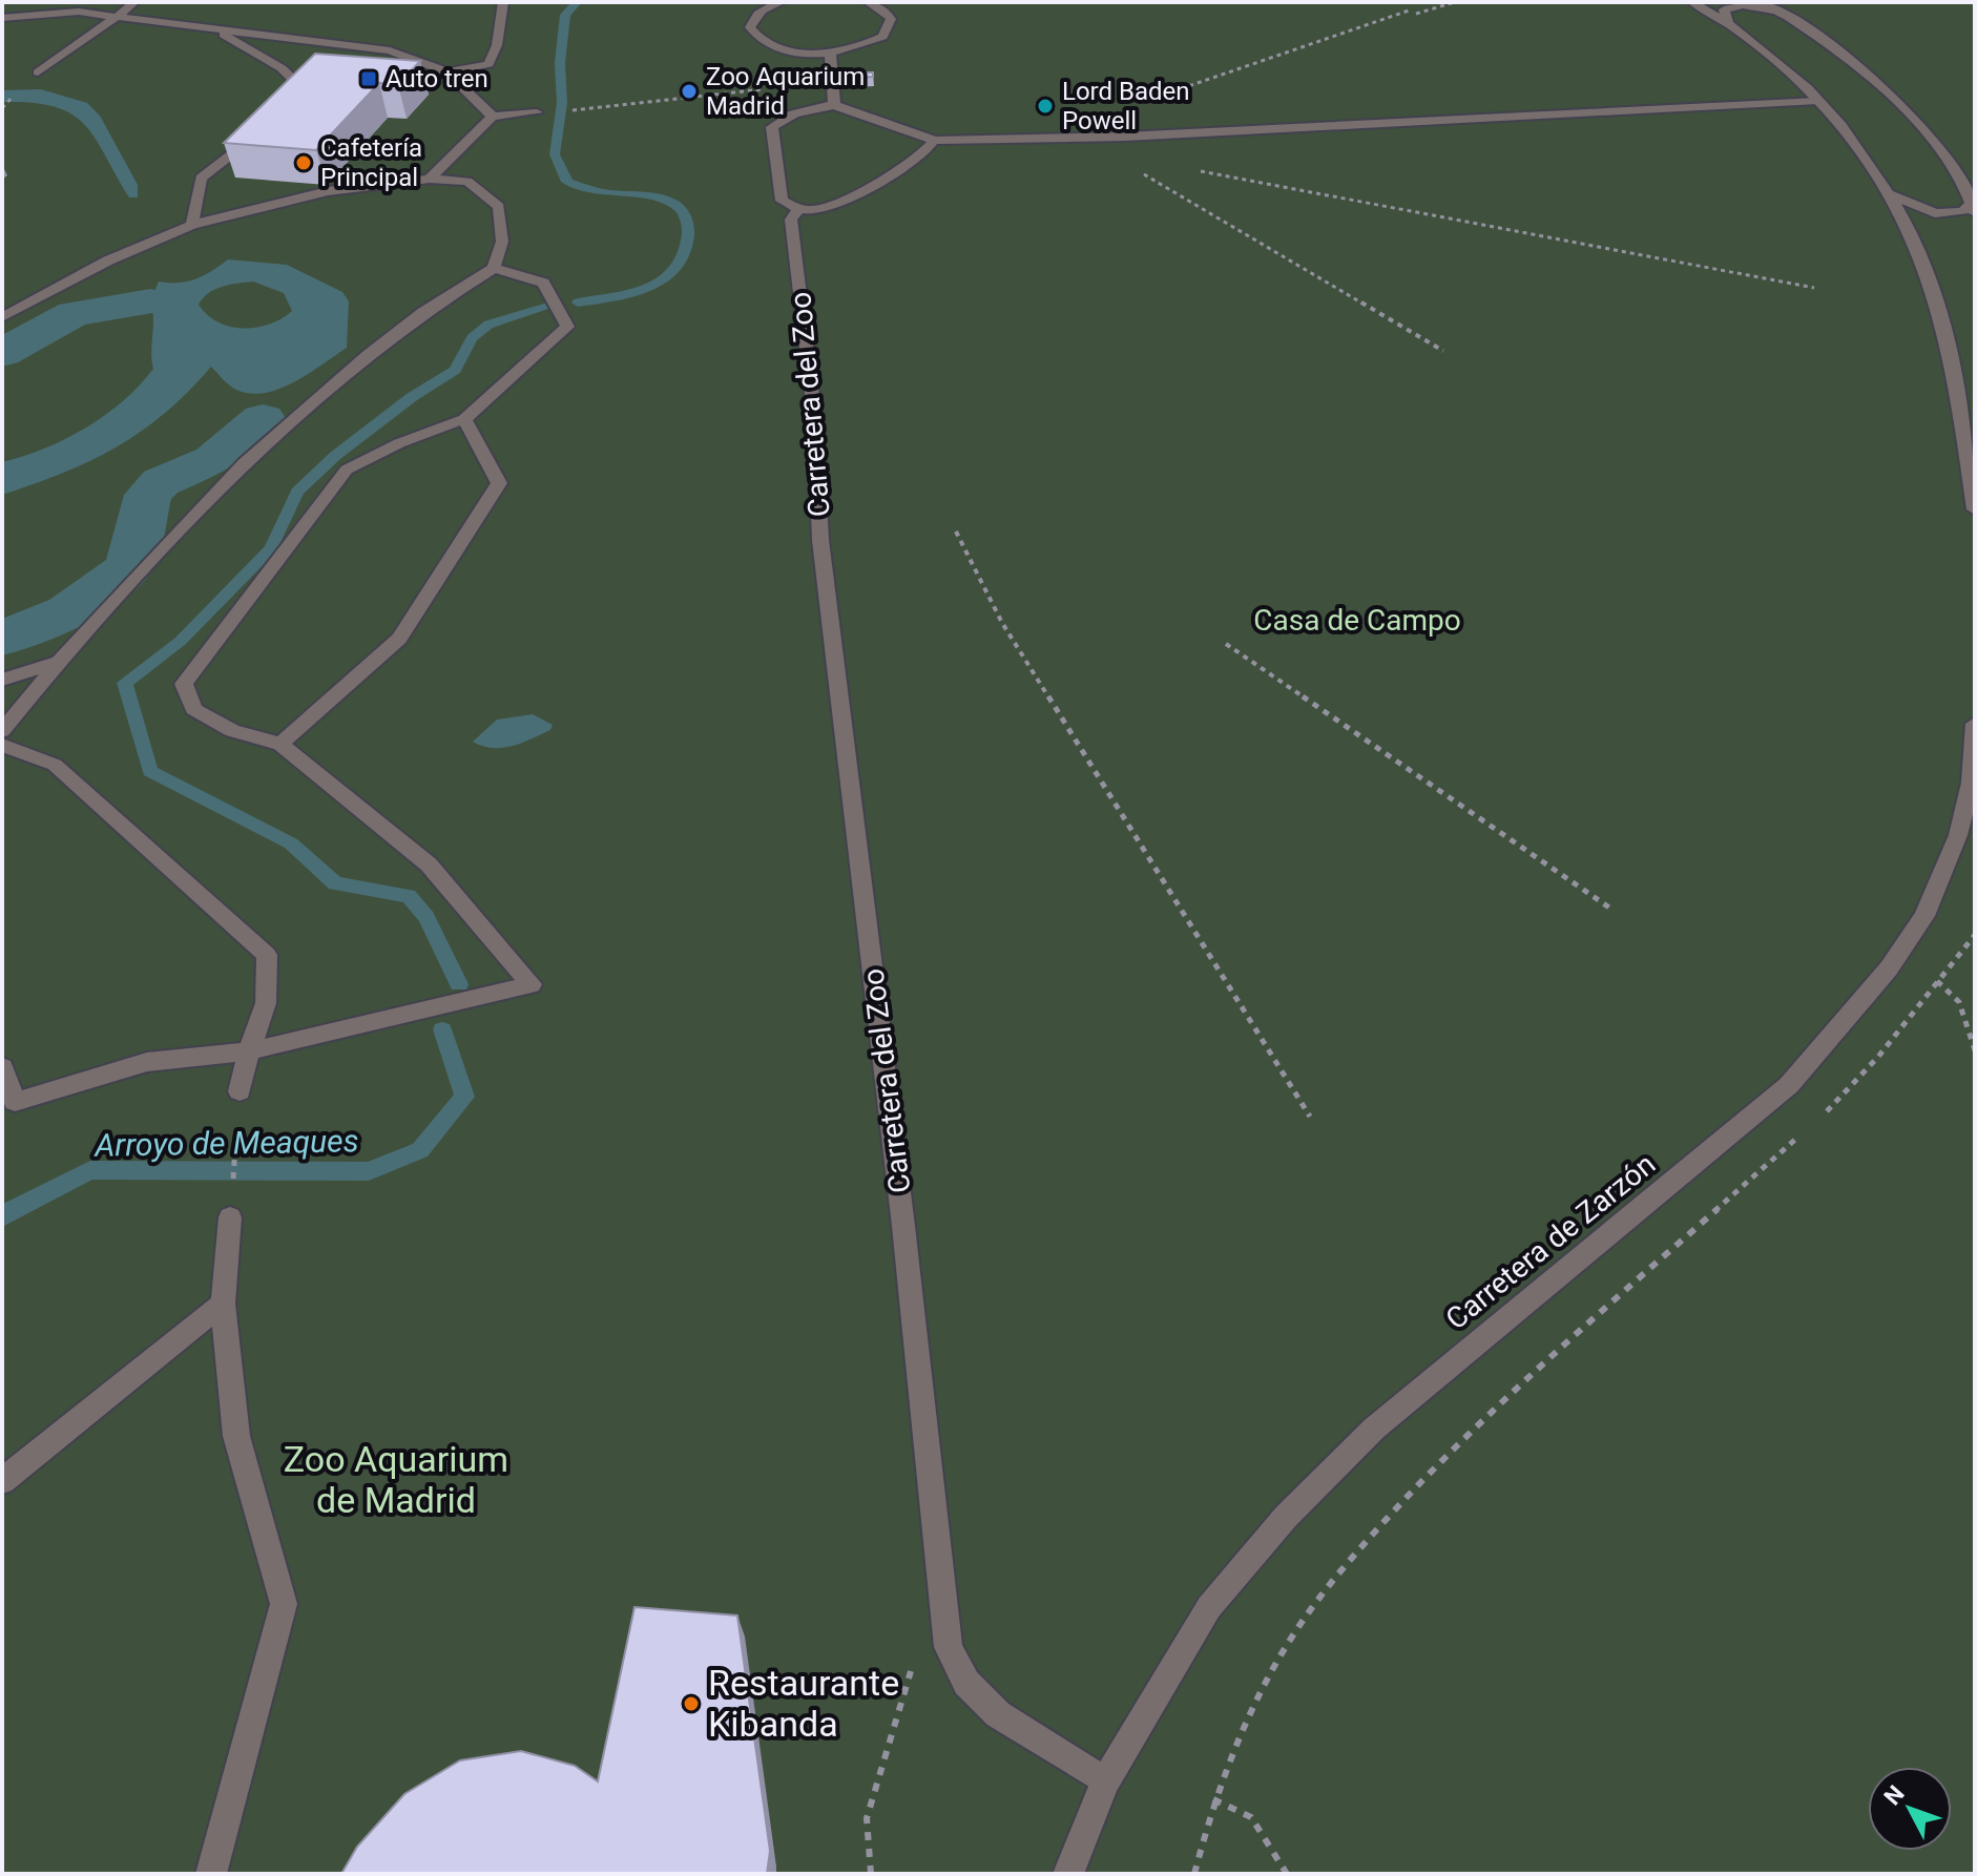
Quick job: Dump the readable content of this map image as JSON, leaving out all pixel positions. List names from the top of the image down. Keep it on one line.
{"streets":{"street":["Carretera del Zoo","Carretera de Zarzón"]},"crossings":[["Carretera del Zoo","Carretera de Zarzón"]],"water":["Arroyo de Meaques"],"parks":["Casa de Campo","Zoo Aquarium de Madrid"],"places":{"transit":["Auto tren"],"other":["Zoo Aquarium Madrid","Lord Baden Powell","Cafetería Principal","Restaurante Kibanda"]},"north":"top left"}
